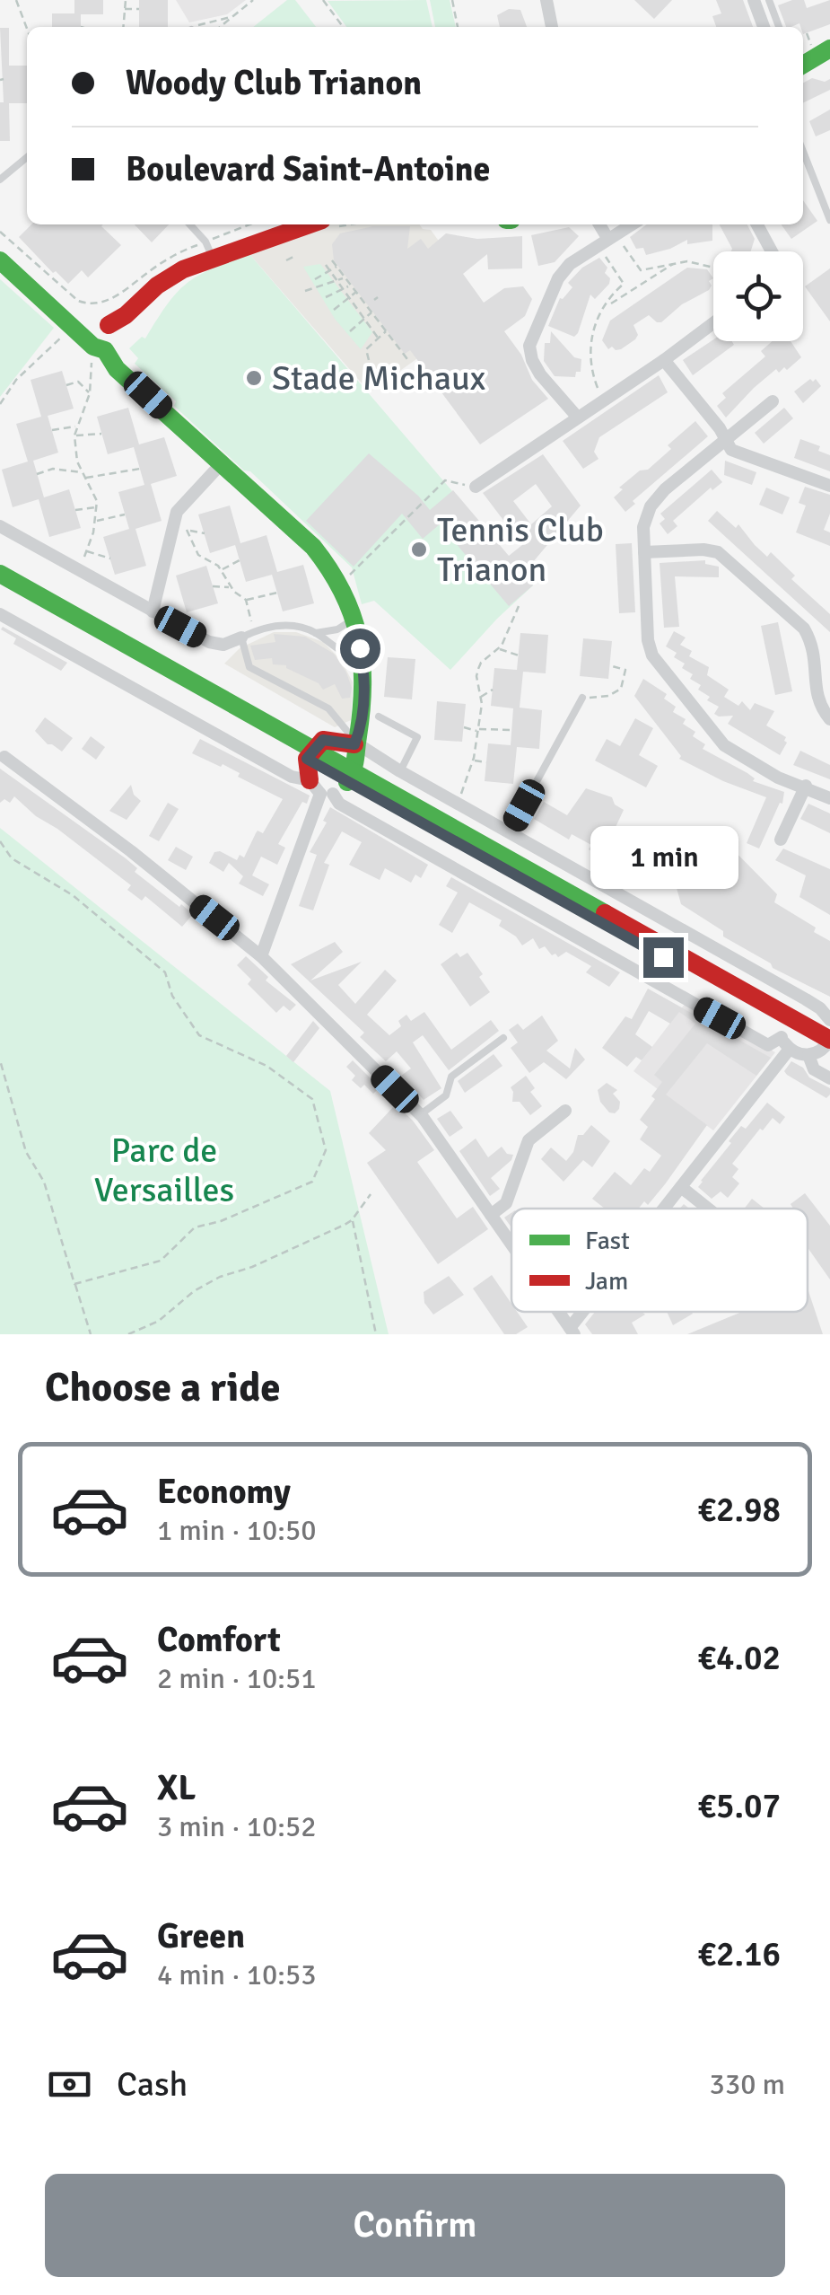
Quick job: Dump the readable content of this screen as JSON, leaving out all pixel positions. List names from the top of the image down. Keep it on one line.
{"parks":["Parc de Versailles"],"places":["Stade Michaux","Tennis Club Trianon"],"legend":["Fast","Jam"],"page":{"banner":["Woody Club Trianon","Boulevard Saint-Antoine"],"bubble":"1 min","heading":"Choose a ride","list":[{"name":"Economy","note":"1 min · 10:50","value":"€2.98"},{"name":"Comfort","note":"2 min · 10:51","value":"€4.02"},{"name":"XL","note":"3 min · 10:52","value":"€5.07"},{"name":"Green","note":"4 min · 10:53","value":"€2.16"}],"pay":["Cash","330 m"],"buttons":"Confirm"}}
